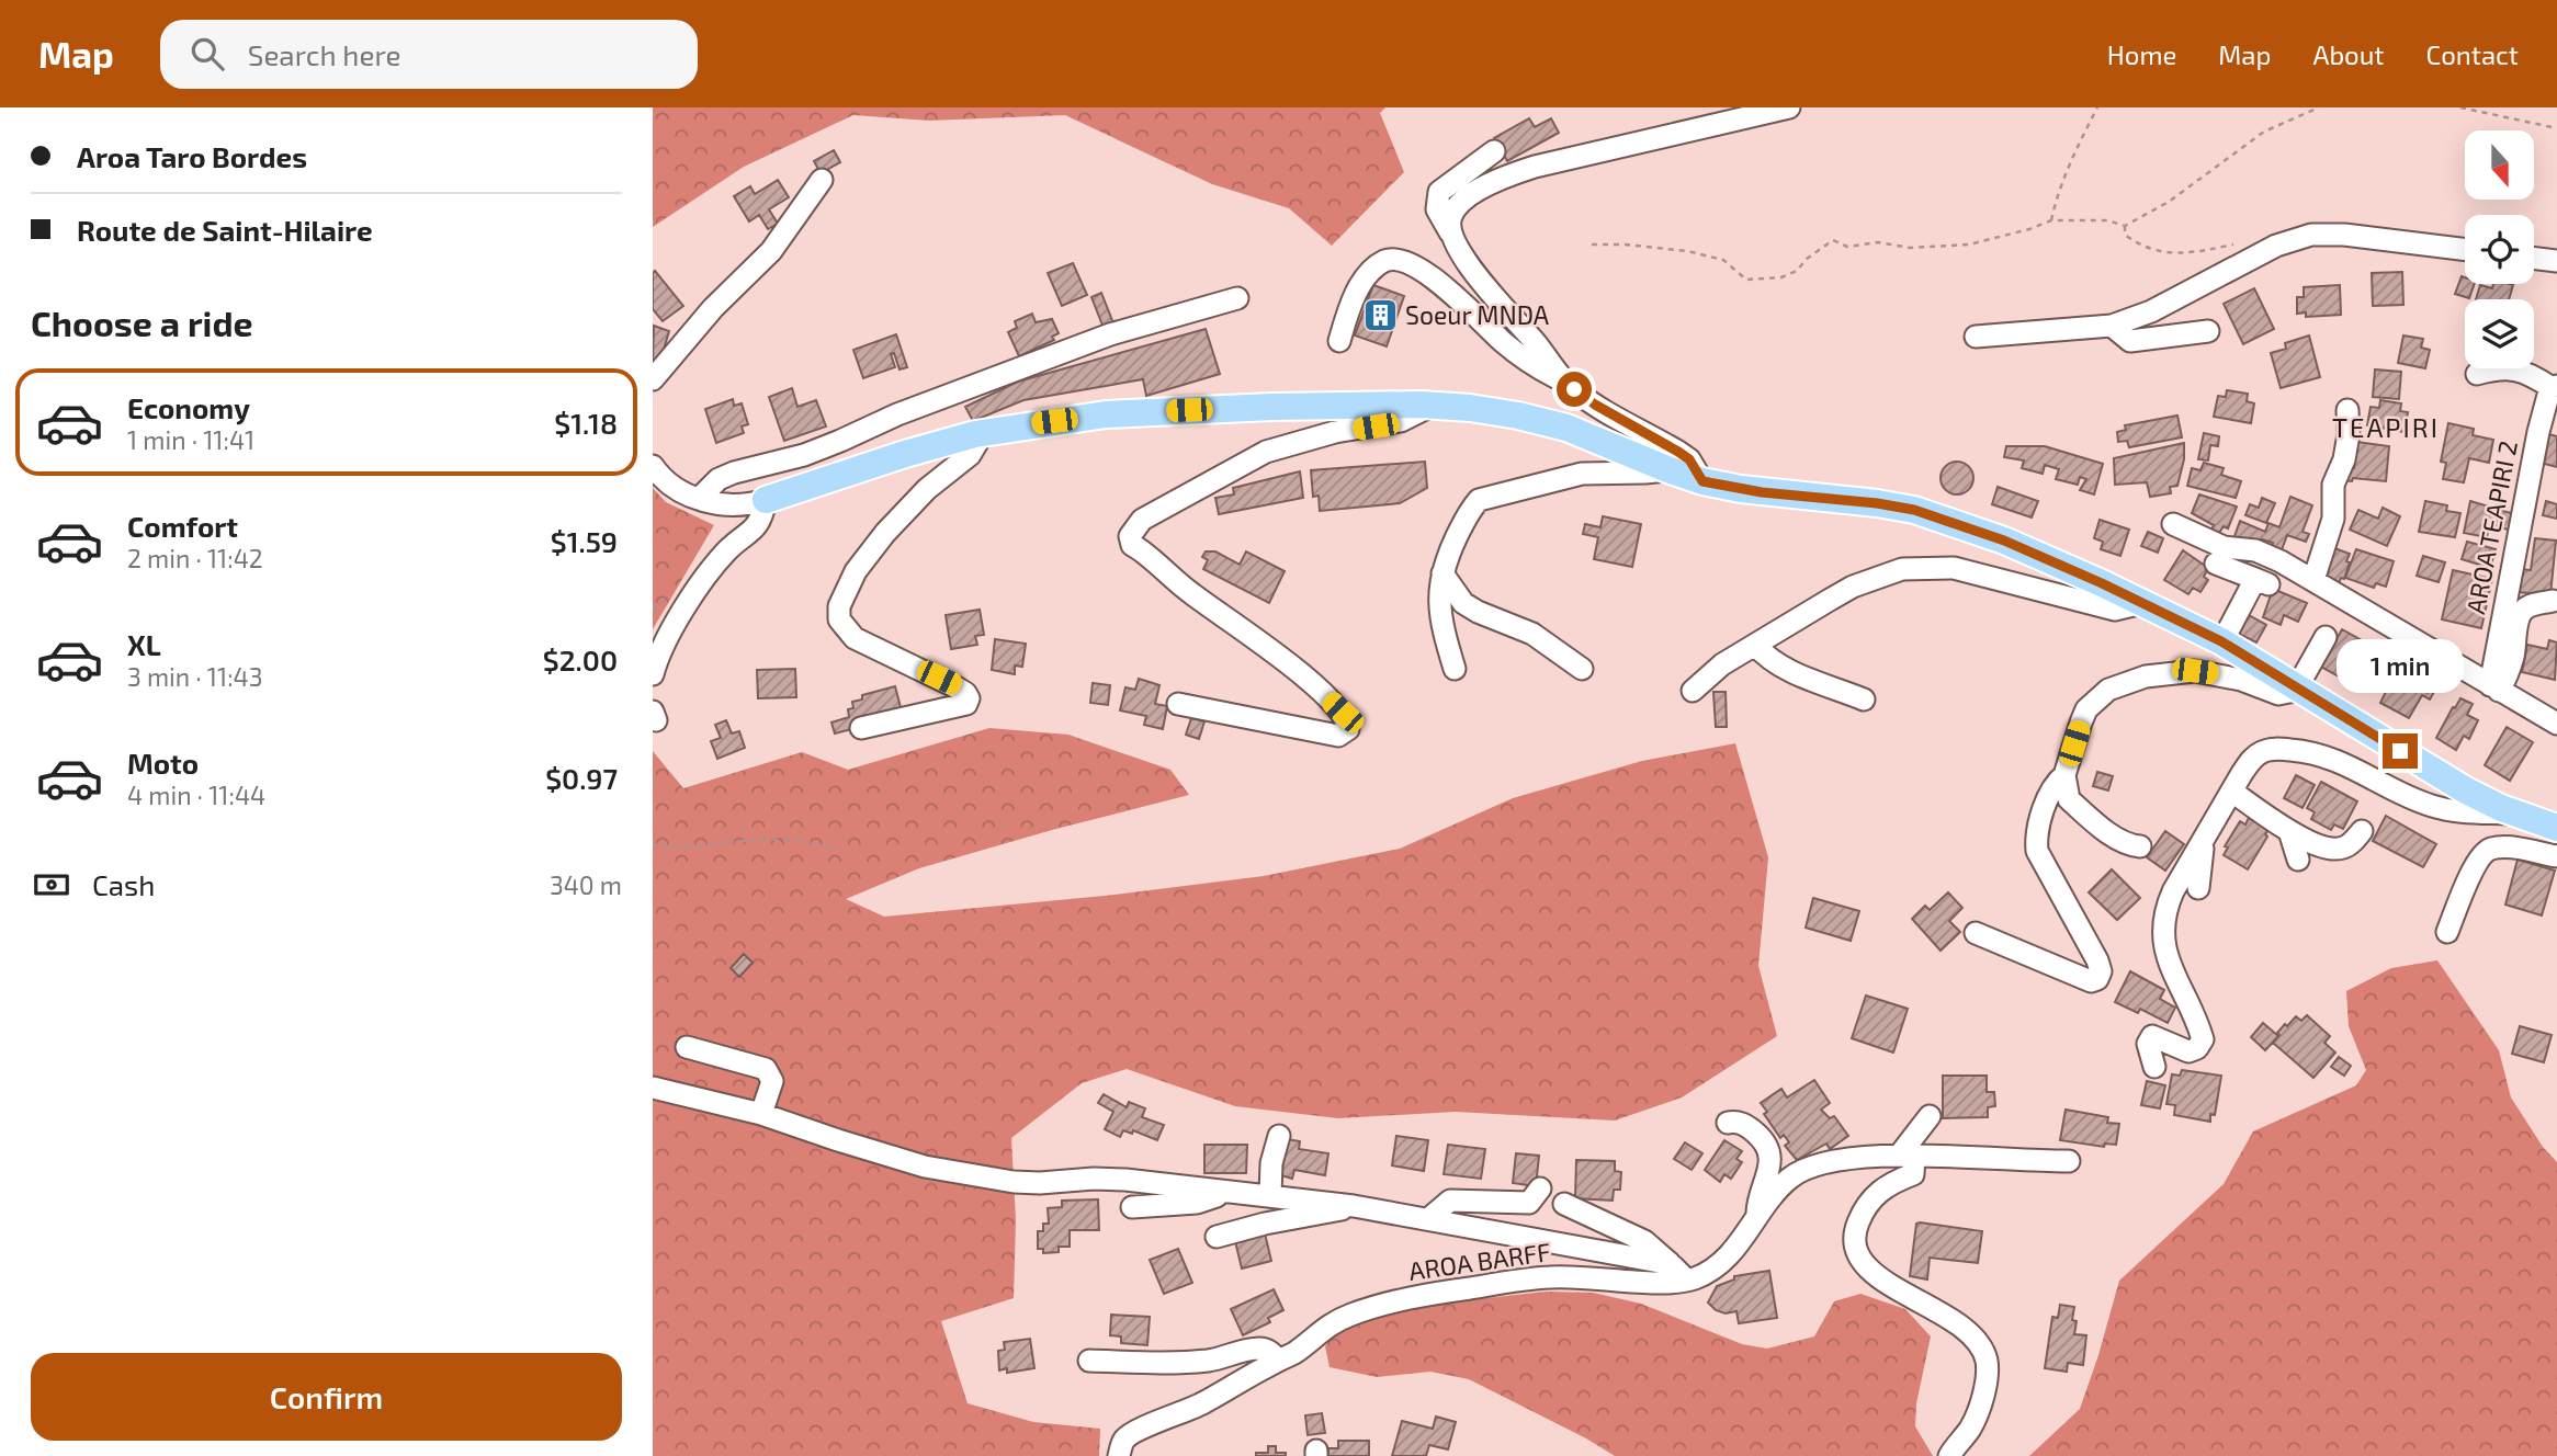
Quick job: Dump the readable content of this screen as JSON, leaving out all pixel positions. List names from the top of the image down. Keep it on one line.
{"streets":{"street":["AROA TEAPIRI 2","AROA BARFF"]},"districts":["TEAPIRI"],"places":{"building":["Soeur MNDA"]},"north":"bottom","page":{"header":"Map","search":"Search here","nav":["Home","Map","About","Contact"],"banner":["Aroa Taro Bordes","Route de Saint-Hilaire"],"heading":"Choose a ride","list":[{"name":"Economy","note":"1 min · 11:41","value":"$1.18"},{"name":"Comfort","note":"2 min · 11:42","value":"$1.59"},{"name":"XL","note":"3 min · 11:43","value":"$2.00"},{"name":"Moto","note":"4 min · 11:44","value":"$0.97"}],"bubble":"1 min","pay":["Cash","340 m"],"buttons":"Confirm"}}
